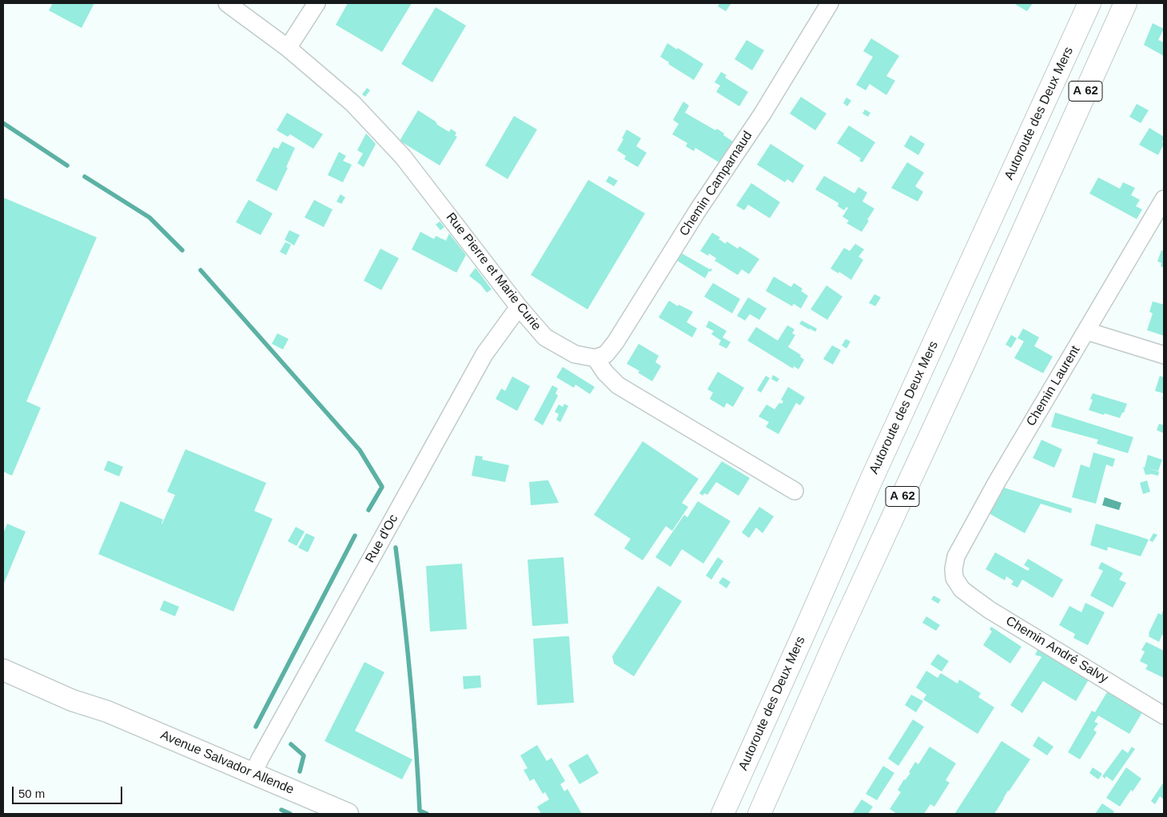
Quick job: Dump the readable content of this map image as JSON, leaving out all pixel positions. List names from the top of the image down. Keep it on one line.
{"streets":{"highway":["A 62","Autoroute des Deux Mers"],"street":["Chemin Camparnaud","Rue Pierre et Marie Curie","Chemin Laurent","Rue d'Oc","Chemin André Salvy","Avenue Salvador Allende"]},"crossings":[["Chemin Camparnaud","Rue Pierre et Marie Curie"],["Rue Pierre et Marie Curie","Rue d'Oc"],["Chemin Laurent","Chemin André Salvy"],["Rue d'Oc","Avenue Salvador Allende"]],"scale_bar":"50 m"}
